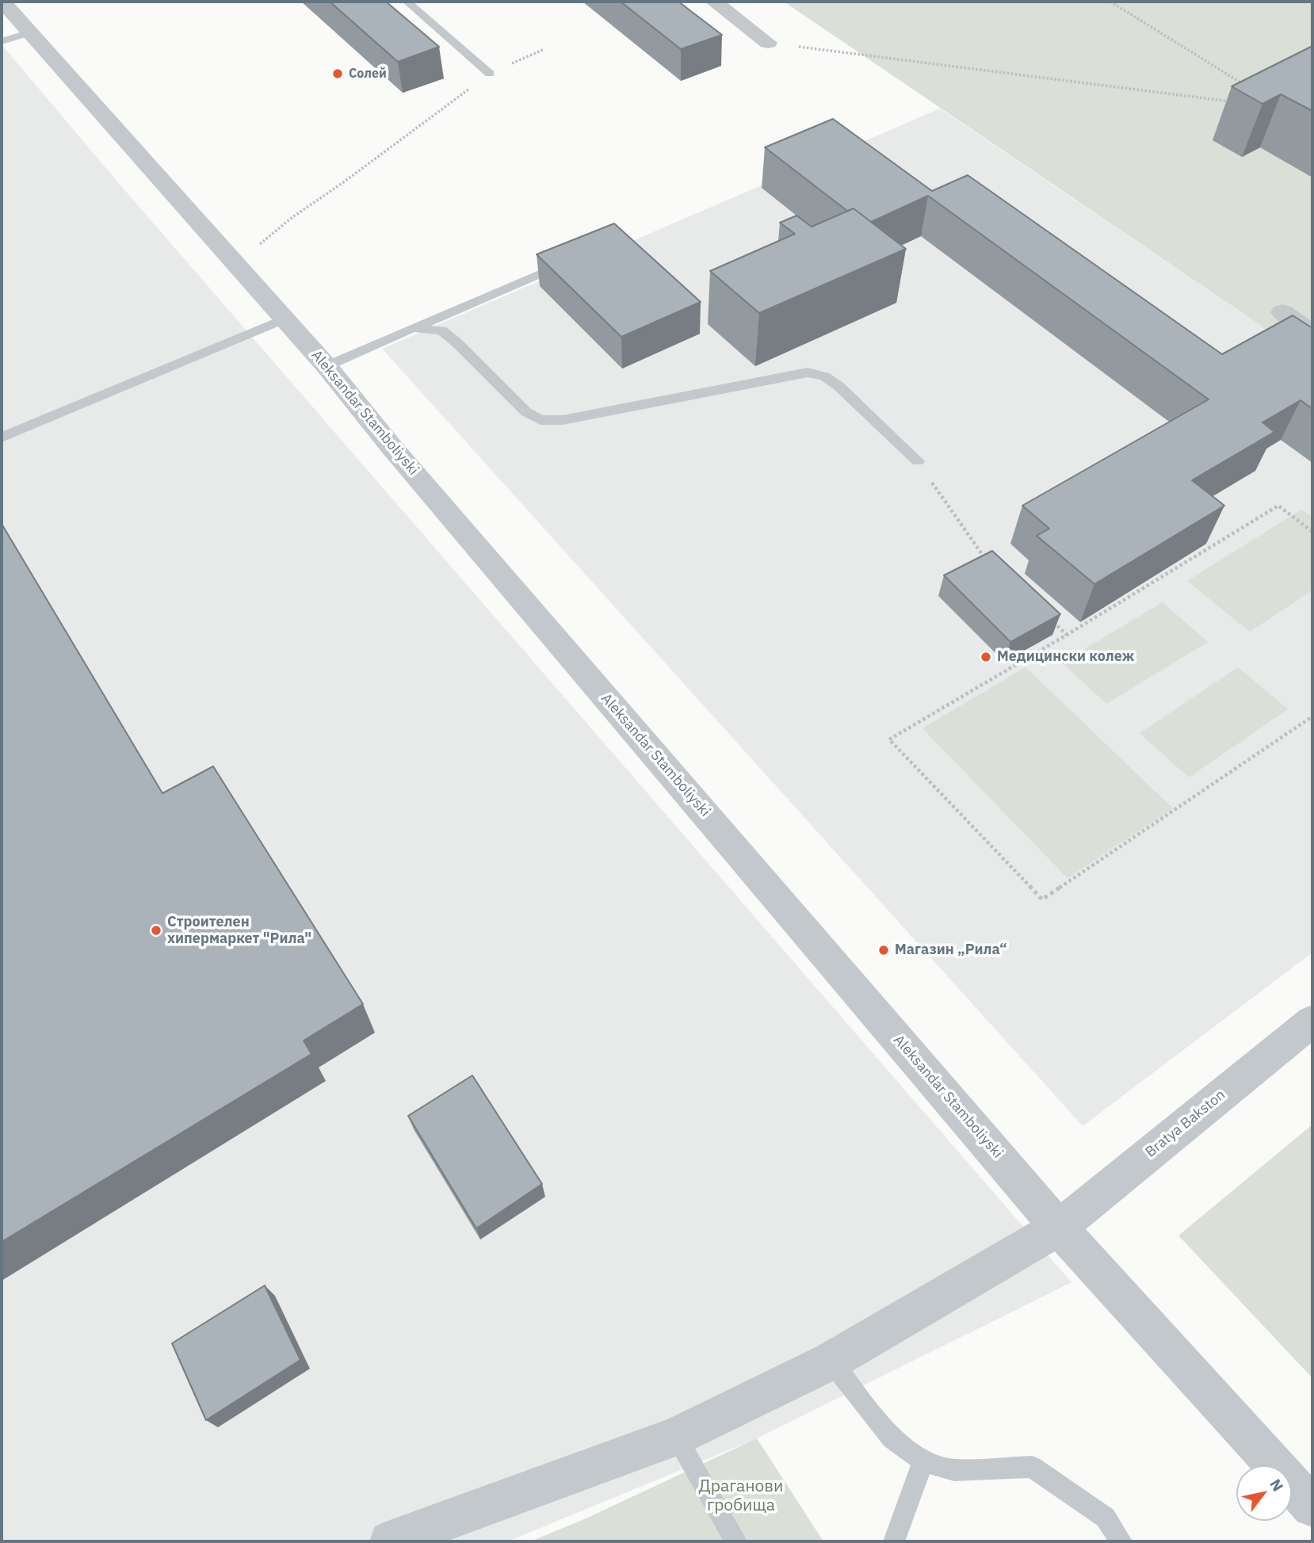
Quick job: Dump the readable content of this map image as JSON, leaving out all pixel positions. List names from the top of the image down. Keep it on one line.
{"streets":{"street":["Aleksandar Stamboliyski","Bratya Bakston"]},"crossings":[["Aleksandar Stamboliyski","Bratya Bakston"]],"parks":["Драганови гробища"],"places":["Солей","Медицински колеж","Строителен хипермаркет \"Рила\"","Магазин „Рила“"],"north":"top right"}
